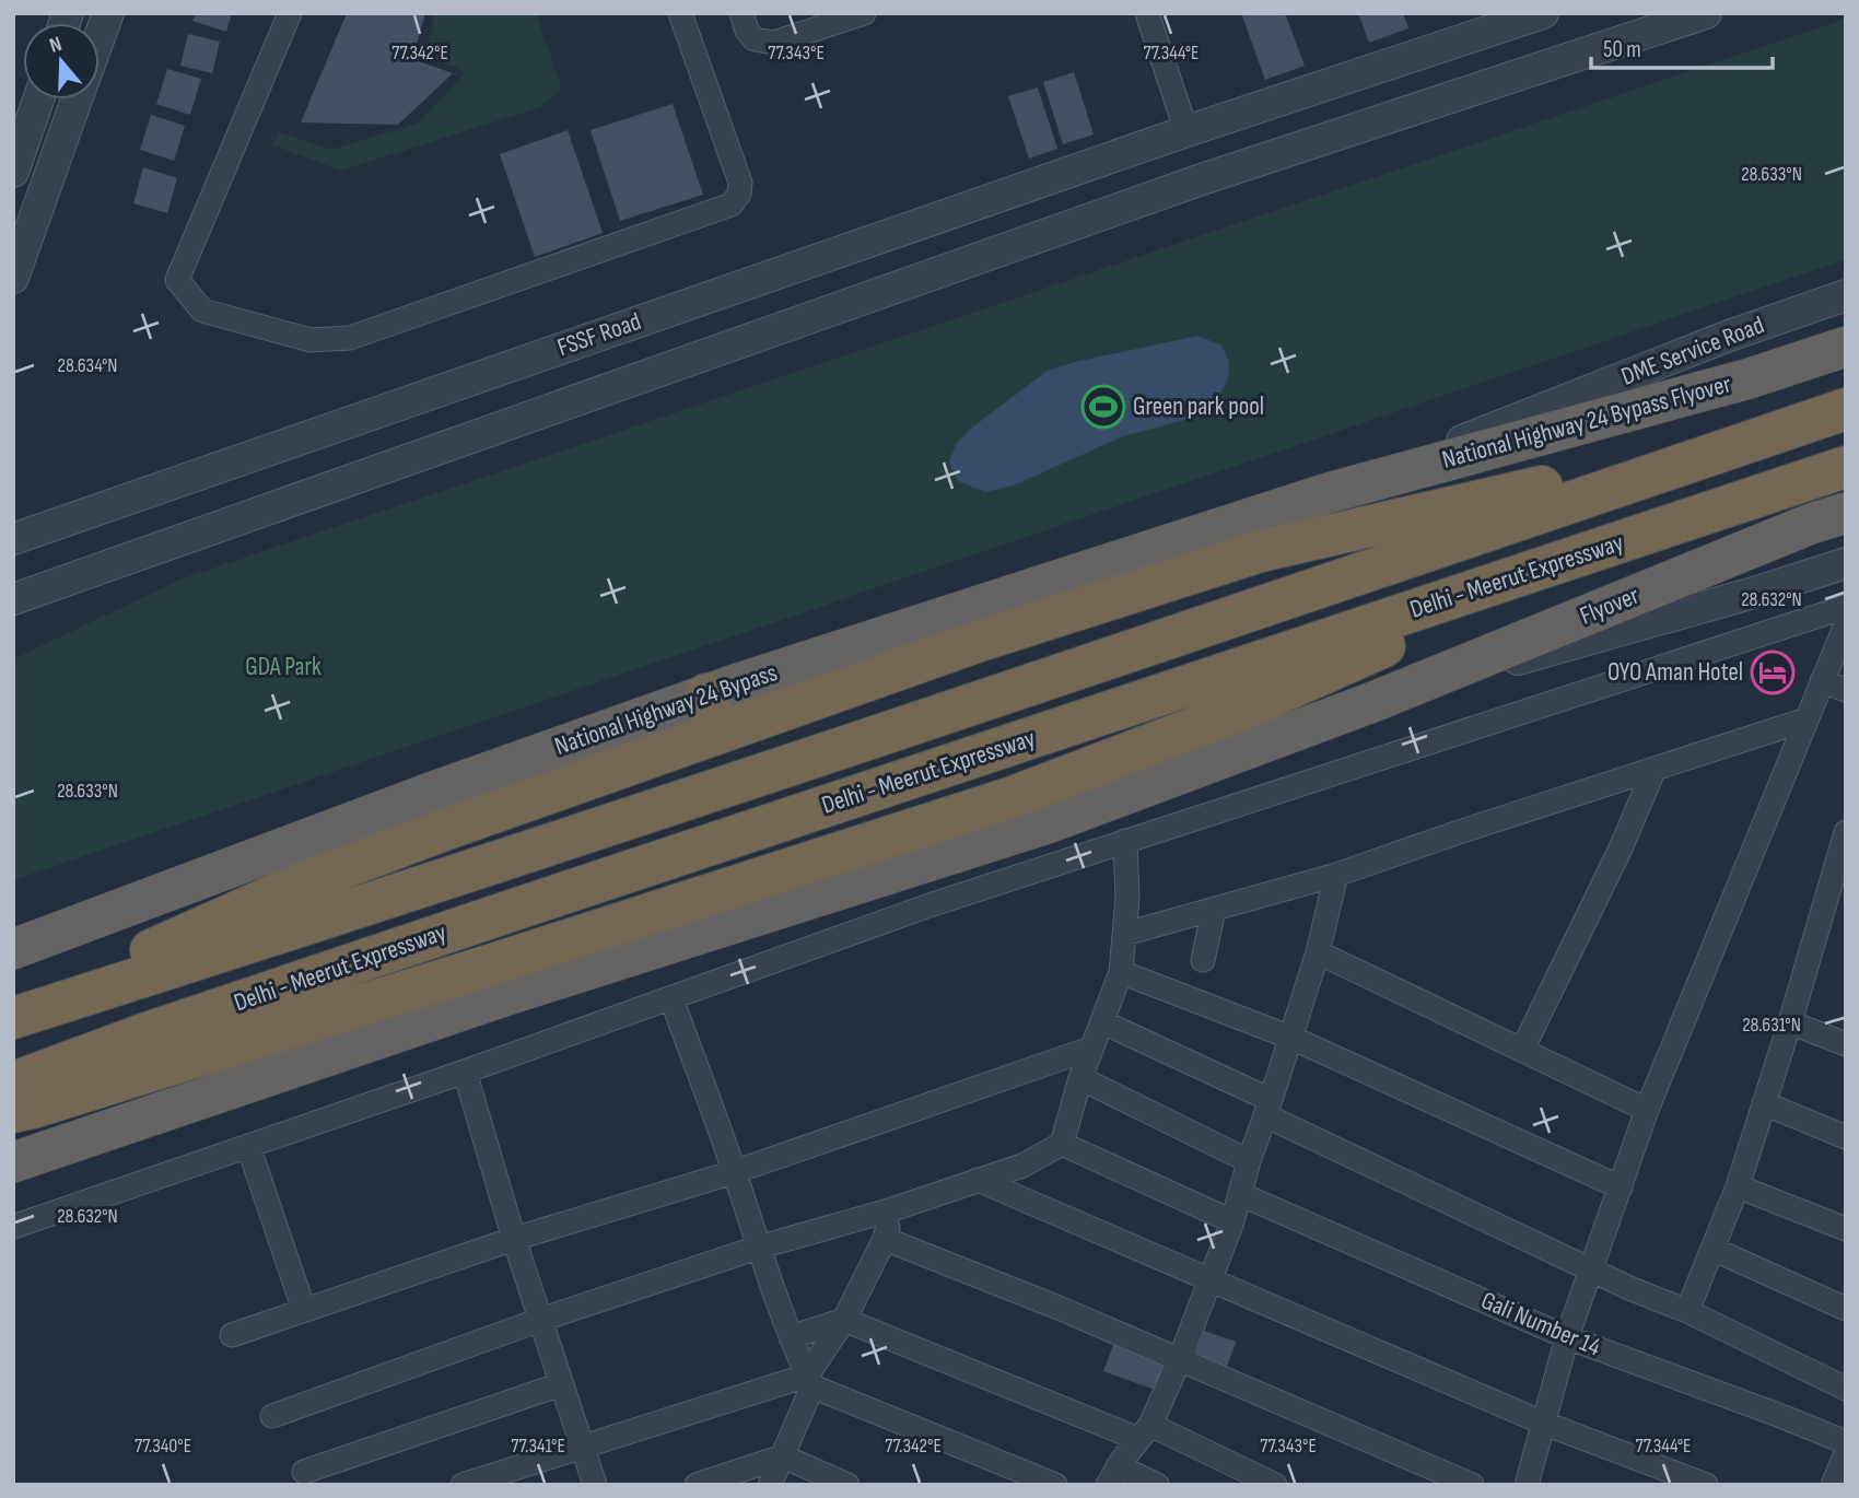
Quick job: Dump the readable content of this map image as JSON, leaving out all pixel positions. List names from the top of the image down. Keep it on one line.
{"streets":{"highway":["National Highway 24 Bypass Flyover","Delhi - Meerut Expressway","Flyover","National Highway 24 Bypass"],"street":["FSSF Road","DME Service Road","Gali Number 14"]},"crossings":[["DME Service Road","National Highway 24 Bypass Flyover"],["DME Service Road","National Highway 24 Bypass"],["National Highway 24 Bypass Flyover","National Highway 24 Bypass"]],"parks":["GDA Park"],"places":{"sports":["Green park pool"],"hotel":["OYO Aman Hotel"]},"scale_bar":"50 m","north":"top","coordinates":["77.342°E","77.344°E","77.343°E","28.633°N","28.634°N","28.632°N","28.631°N","77.340°E","77.341°E"]}
